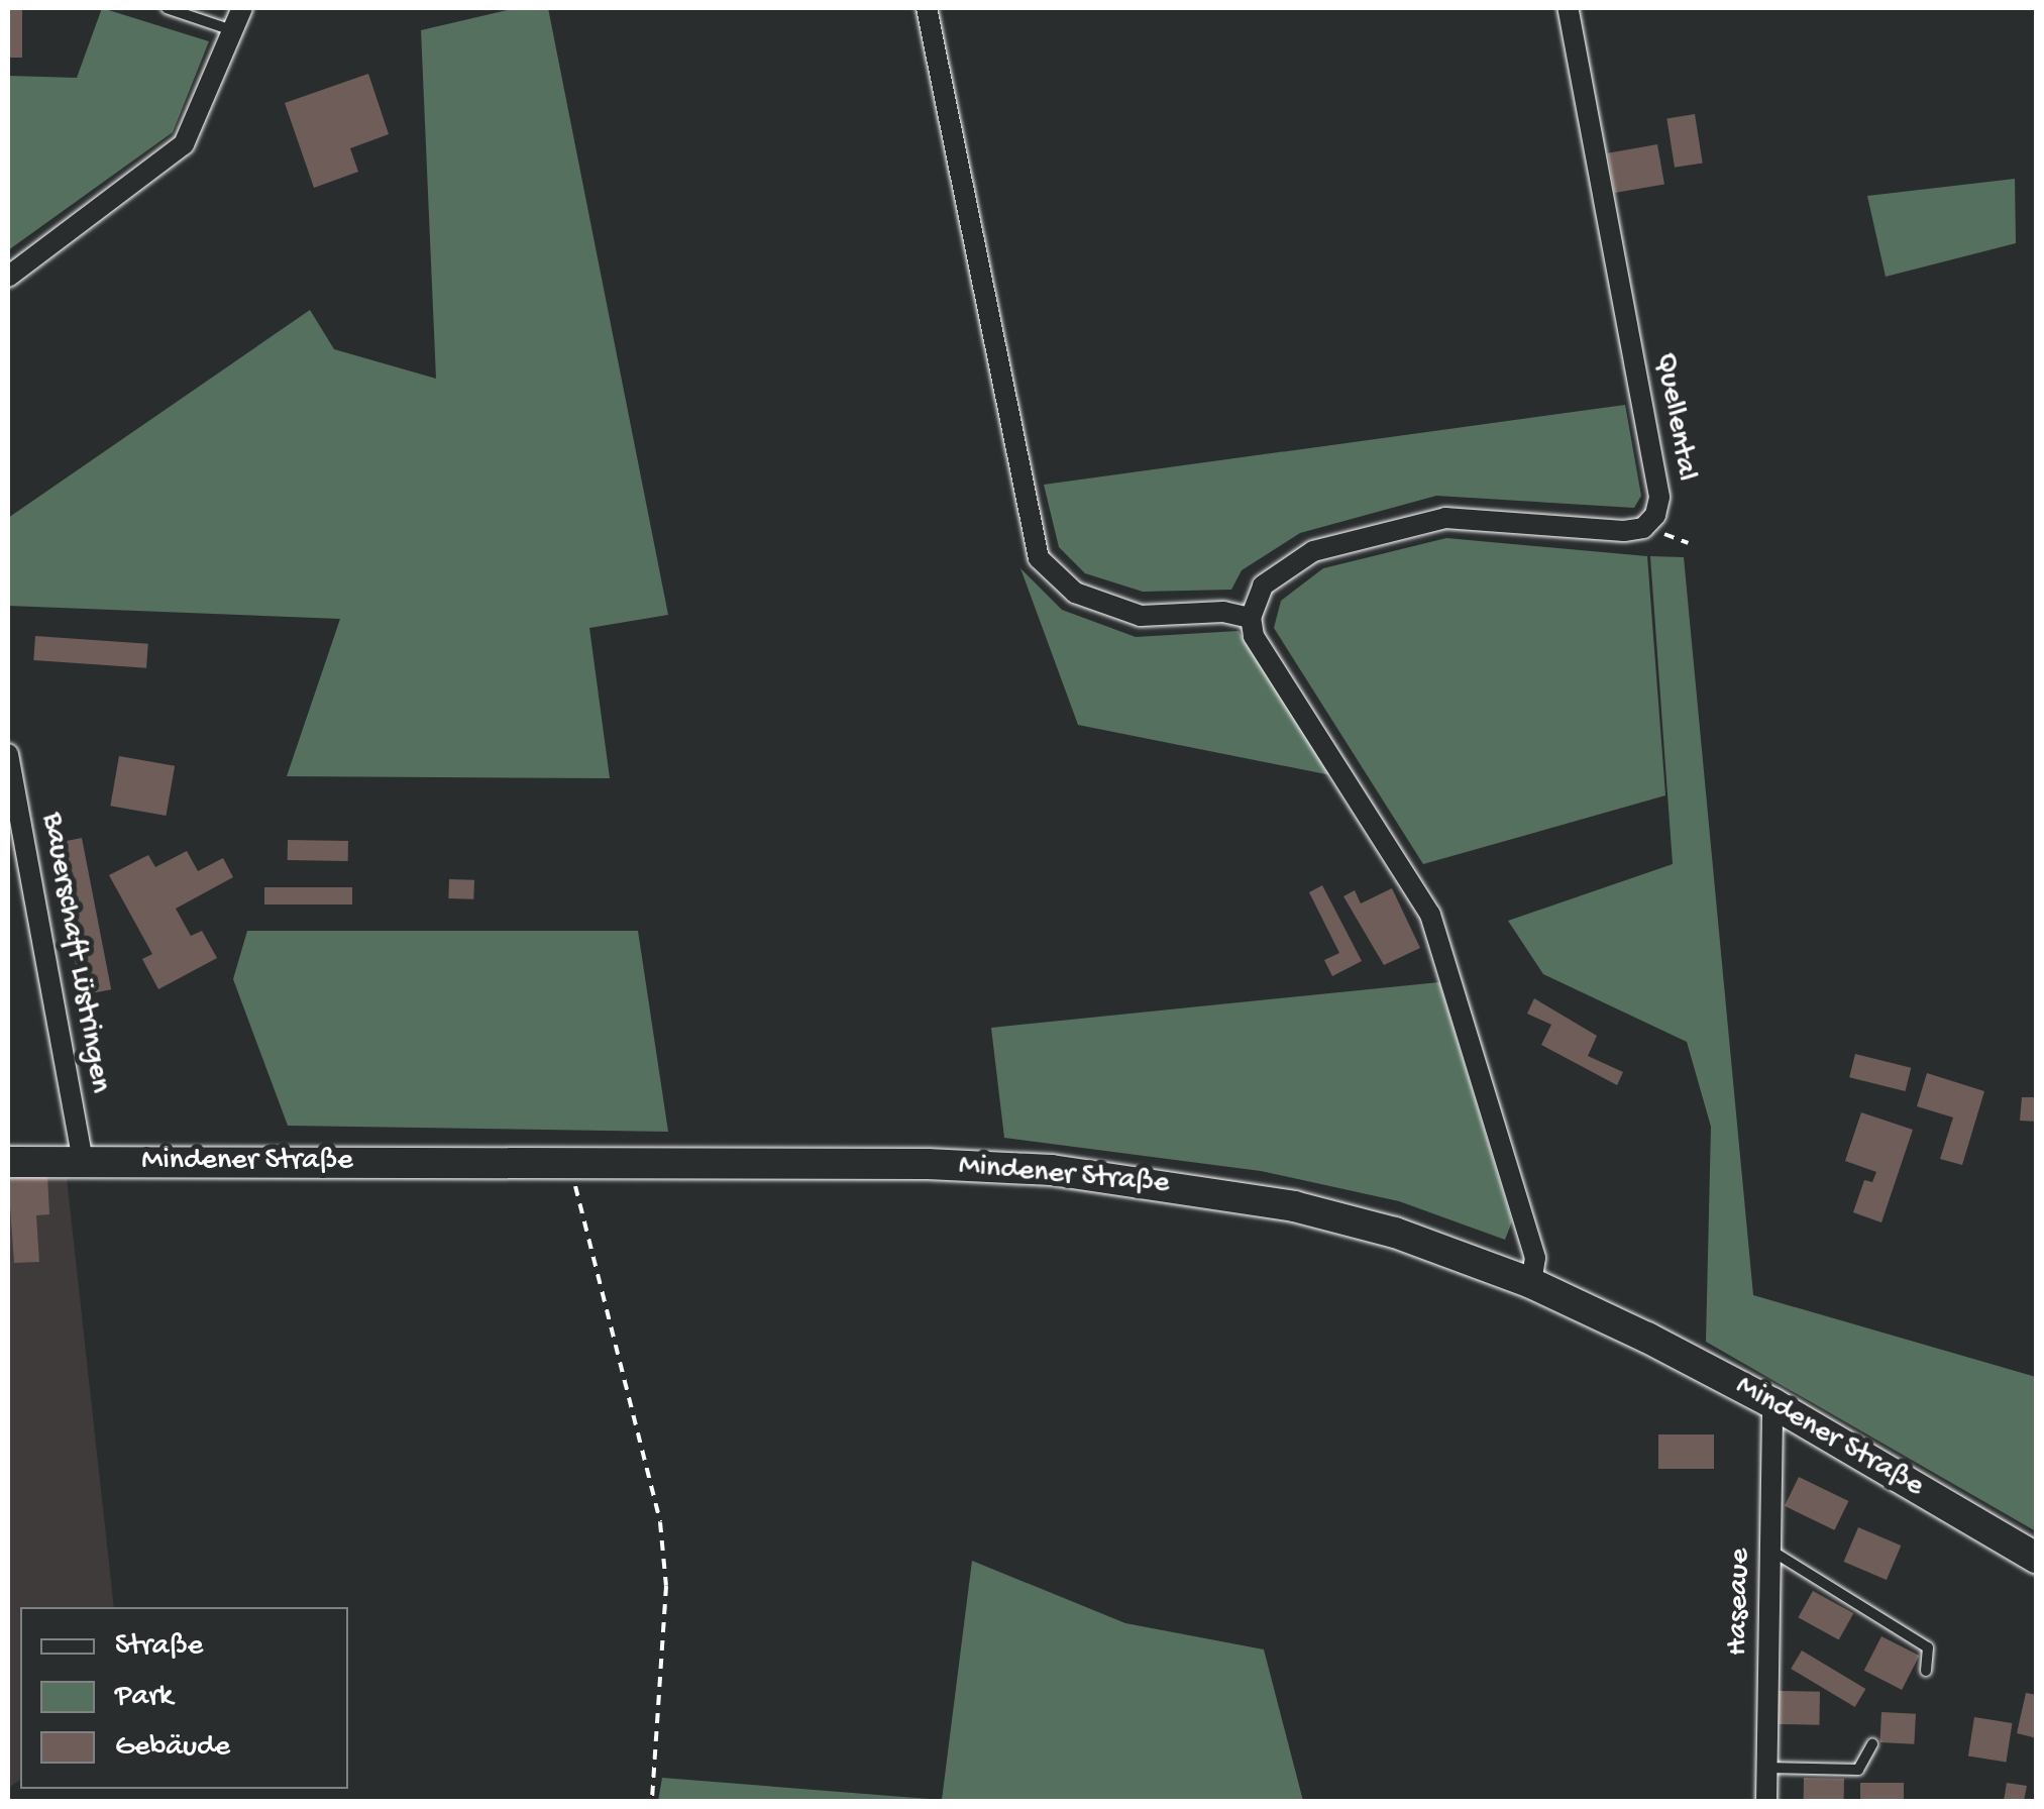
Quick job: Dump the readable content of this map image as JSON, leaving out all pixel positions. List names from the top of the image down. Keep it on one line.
{"streets":{"main road":["Mindener Straße"],"street":["Quellental","Bauerschaft Lüstringen","Haseaue"]},"crossings":[["Bauerschaft Lüstringen","Mindener Straße"],["Mindener Straße","Haseaue"]],"legend":["Straße","Park","Gebäude"]}
